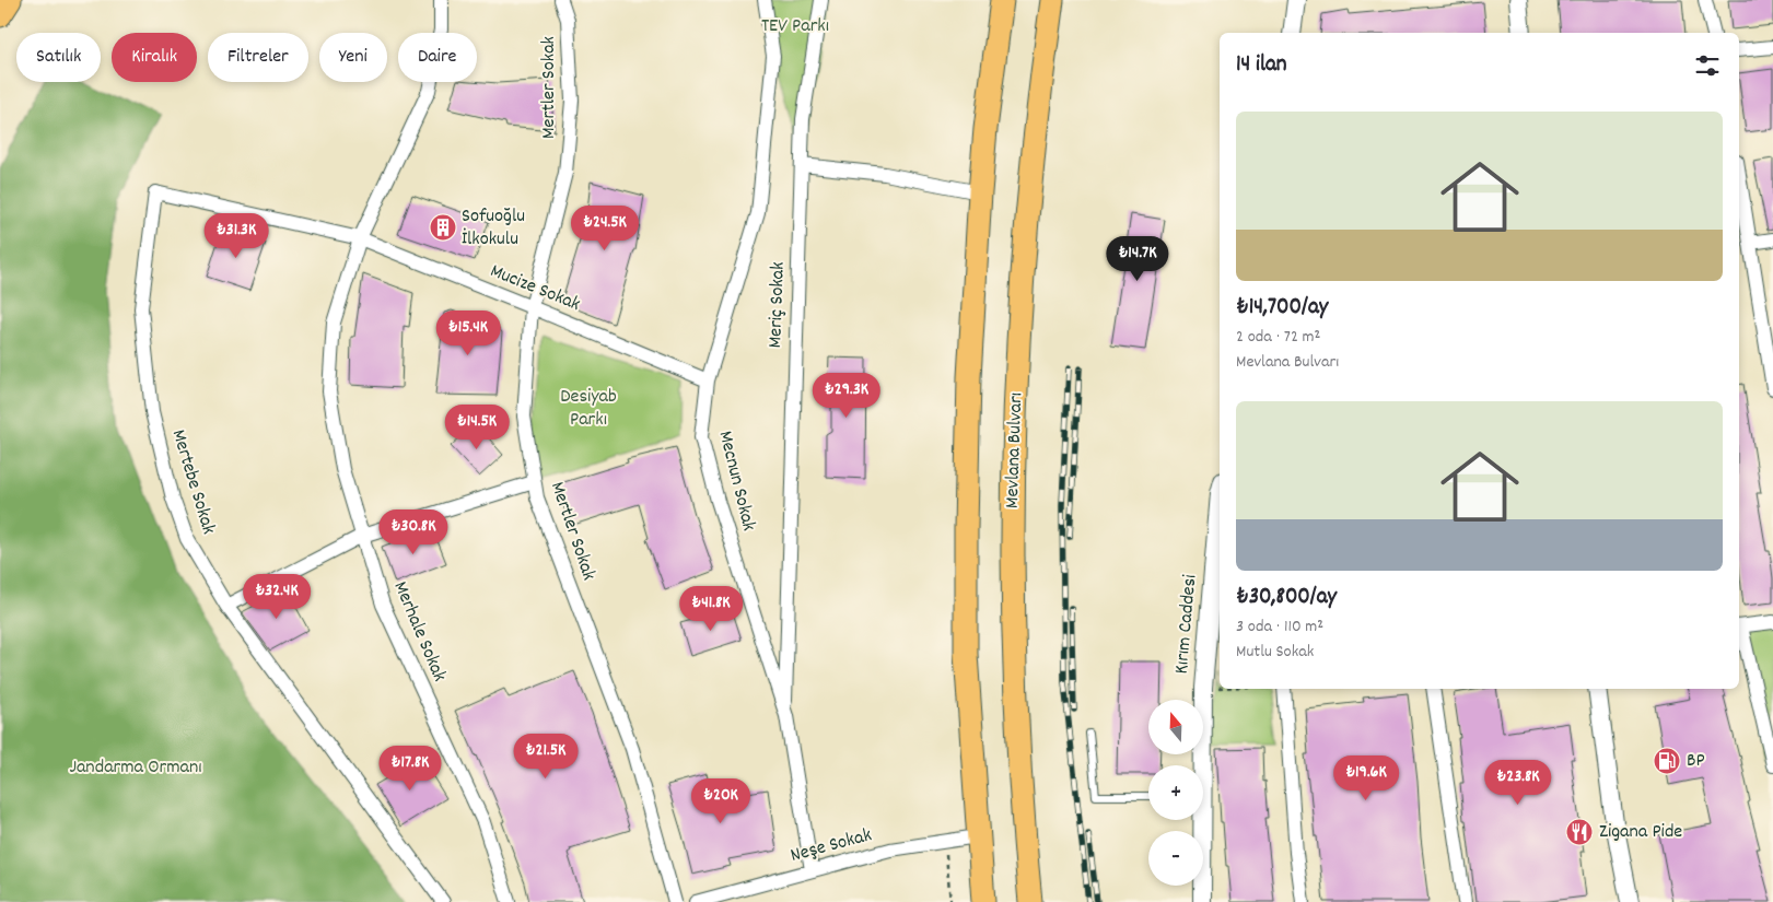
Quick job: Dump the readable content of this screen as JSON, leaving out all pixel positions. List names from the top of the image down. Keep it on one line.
{"streets":{"main road":["Mevlana Bulvarı"],"street":["Mertler Sokak","Mucize Sokak","Meriç Sokak","Mecnun Sokak","Mertebe Sokak","Kırım Caddesi","Merhale Sokak","Neşe Sokak"]},"crossings":[["Mertler Sokak","Mucize Sokak"],["Mucize Sokak","Mecnun Sokak"],["Mucize Sokak","Mertebe Sokak"],["Mucize Sokak","Merhale Sokak"],["Meriç Sokak","Mecnun Sokak"],["Mecnun Sokak","Neşe Sokak"]],"parks":["TEV Parkı","Desiyab Parkı","Jandarma Ormanı"],"places":{"building":["Sofuoğlu İlkokulu"],"fuel station":["BP"],"restaurant":["Zigana Pide"]},"north":"top","page":{"chip":["Satılık","Kiralık","Filtreler","Yeni","Daire"],"heading":"14 ilan","list":[{"name":"₺14,700/ay","note":"2 oda · 72 m² · Mevlana Bulvarı"},{"name":"₺30,800/ay","note":"3 oda · 110 m² · Mutlu Sokak"}],"price":["₺24.5K","₺31.3K","₺14.7K","₺15.4K","₺29.3K","₺14.5K","₺30.8K","₺32.4K","₺41.8K","₺21.5K","₺17.8K","₺19.6K","₺23.8K","₺20K"],"map_buttons":["+","−"]}}
